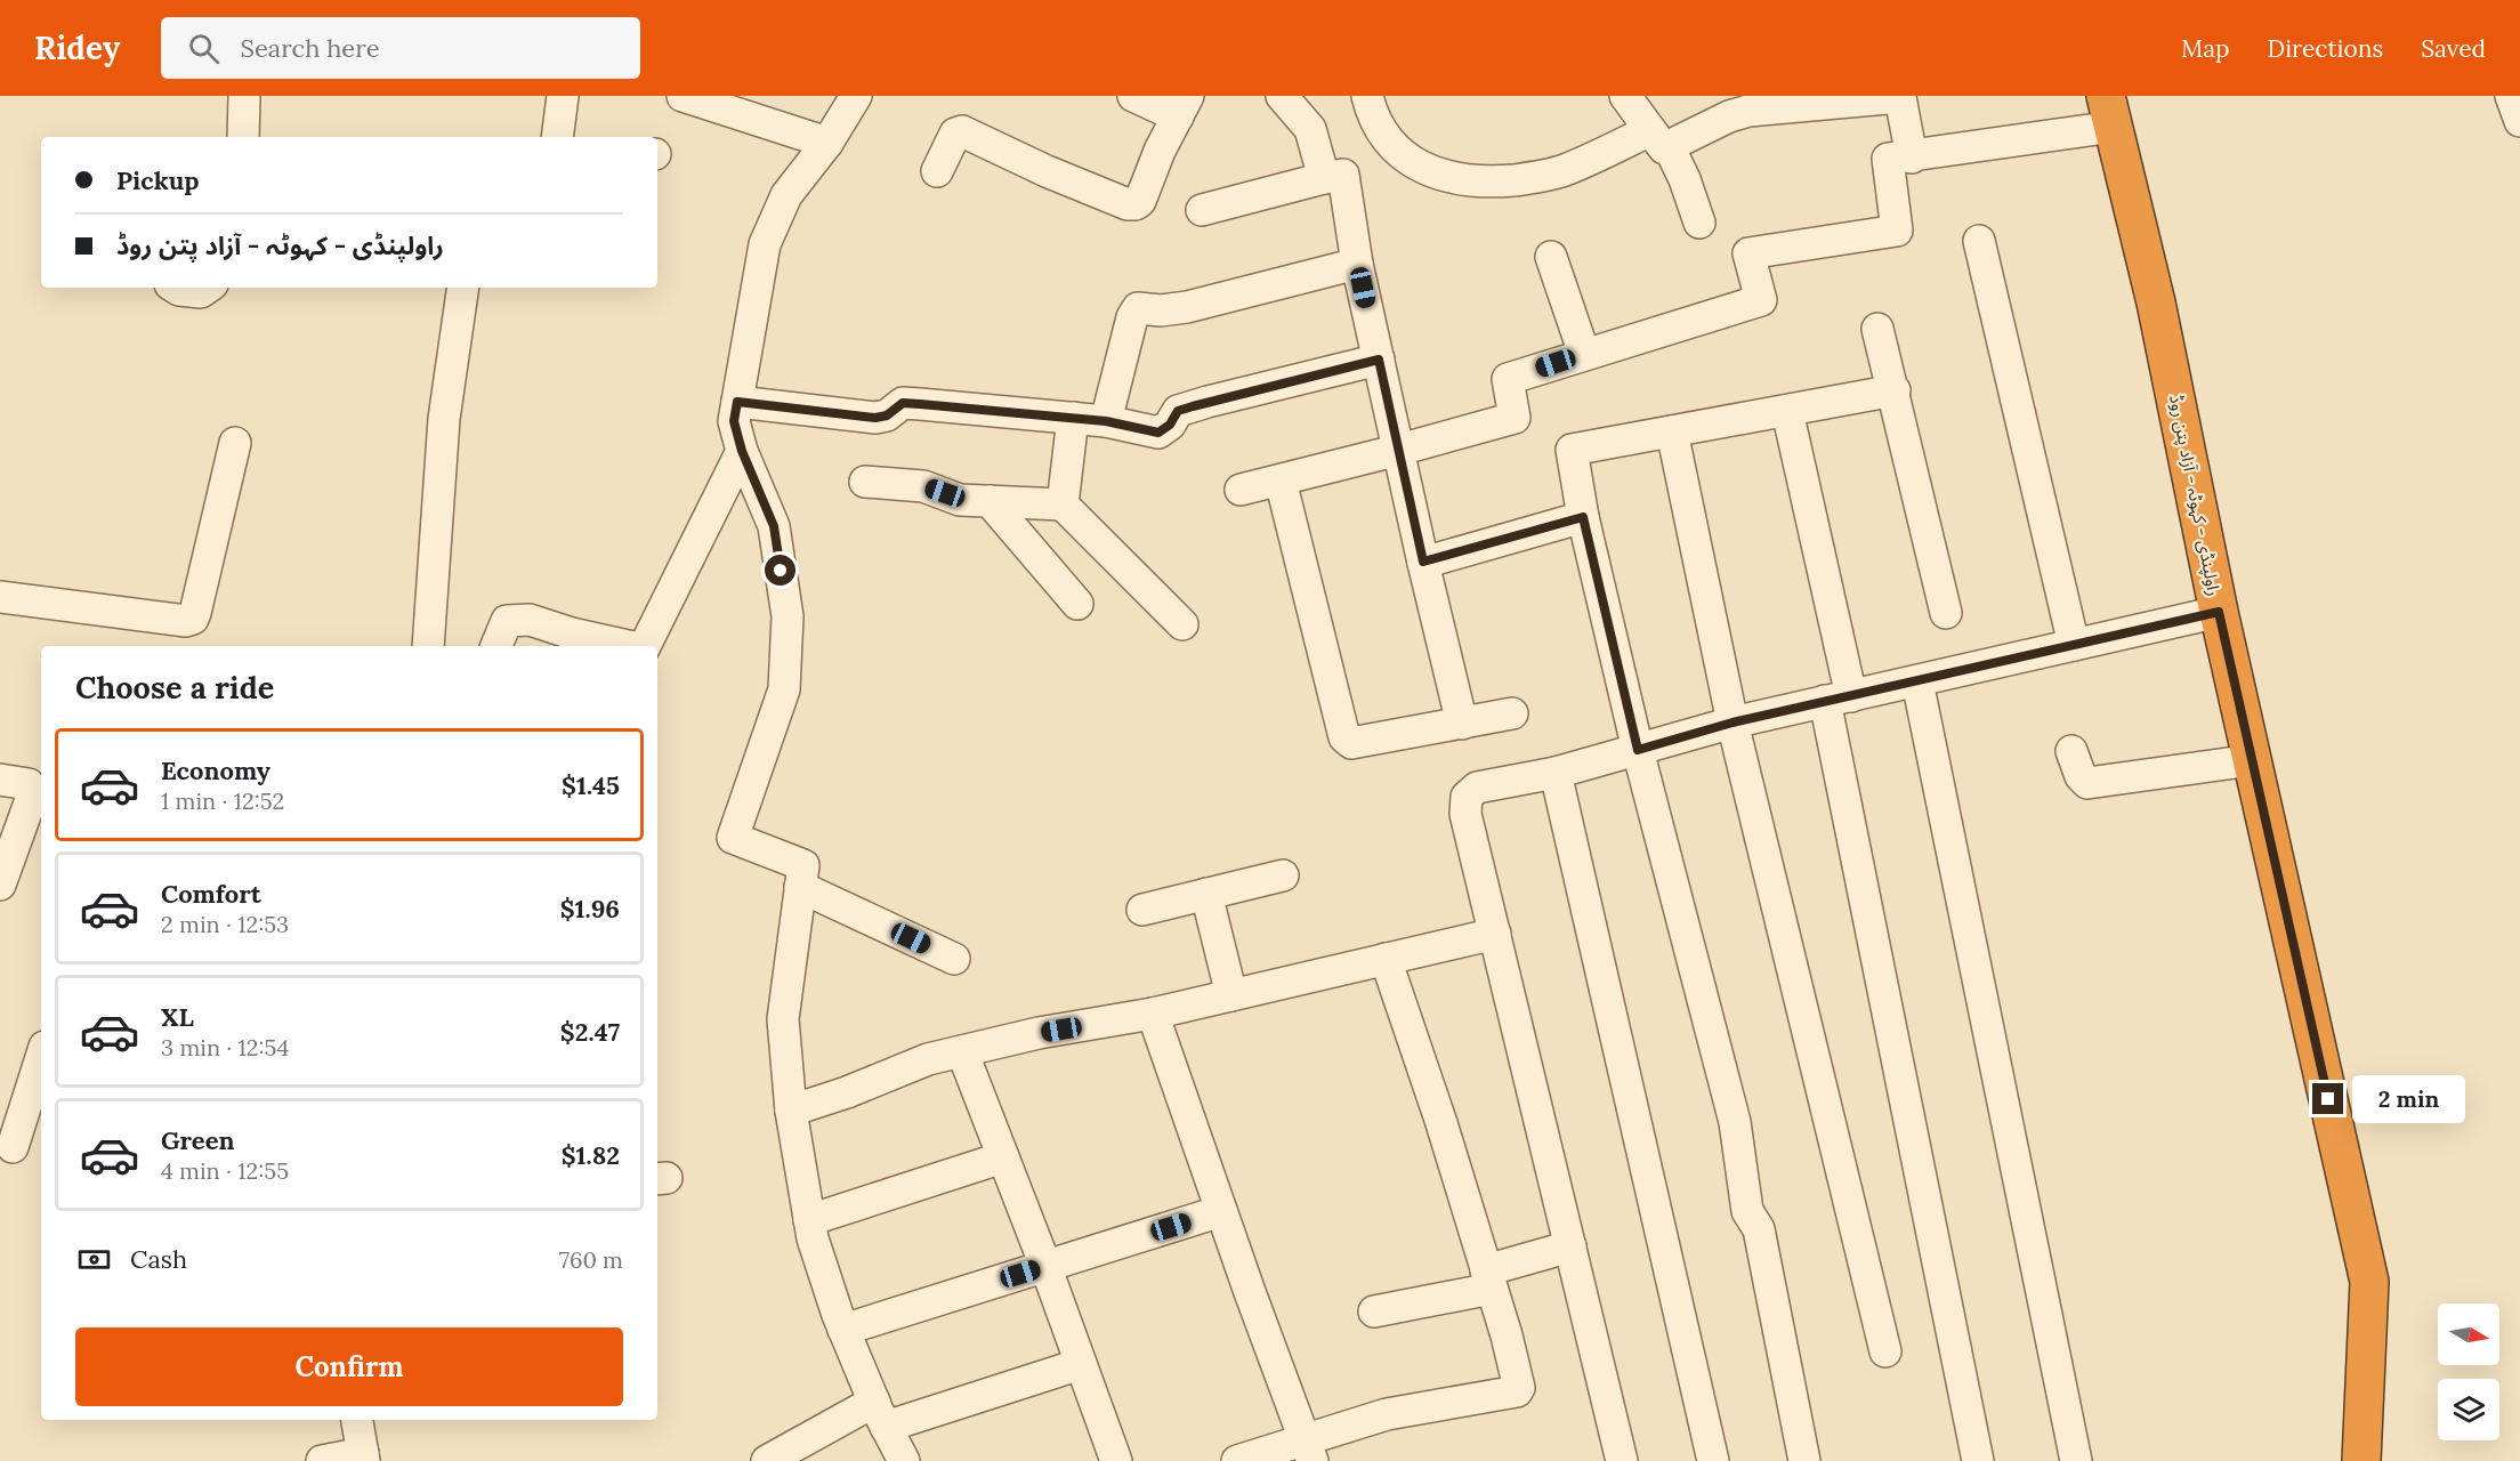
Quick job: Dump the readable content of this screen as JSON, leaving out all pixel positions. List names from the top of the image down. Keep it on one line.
{"streets":{"highway":["راولپنڈی - کہوٹہ - آزاد پتن روڈ"]},"north":"right","page":{"header":"Ridey","search":"Search here","nav":["Map","Directions","Saved"],"banner":["Pickup","راولپنڈی - کہوٹہ - آزاد پتن روڈ"],"heading":"Choose a ride","list":[{"name":"Economy","note":"1 min · 12:52","value":"$1.45"},{"name":"Comfort","note":"2 min · 12:53","value":"$1.96"},{"name":"XL","note":"3 min · 12:54","value":"$2.47"},{"name":"Green","note":"4 min · 12:55","value":"$1.82"}],"bubble":"2 min","pay":["Cash","760 m"],"buttons":"Confirm"}}
